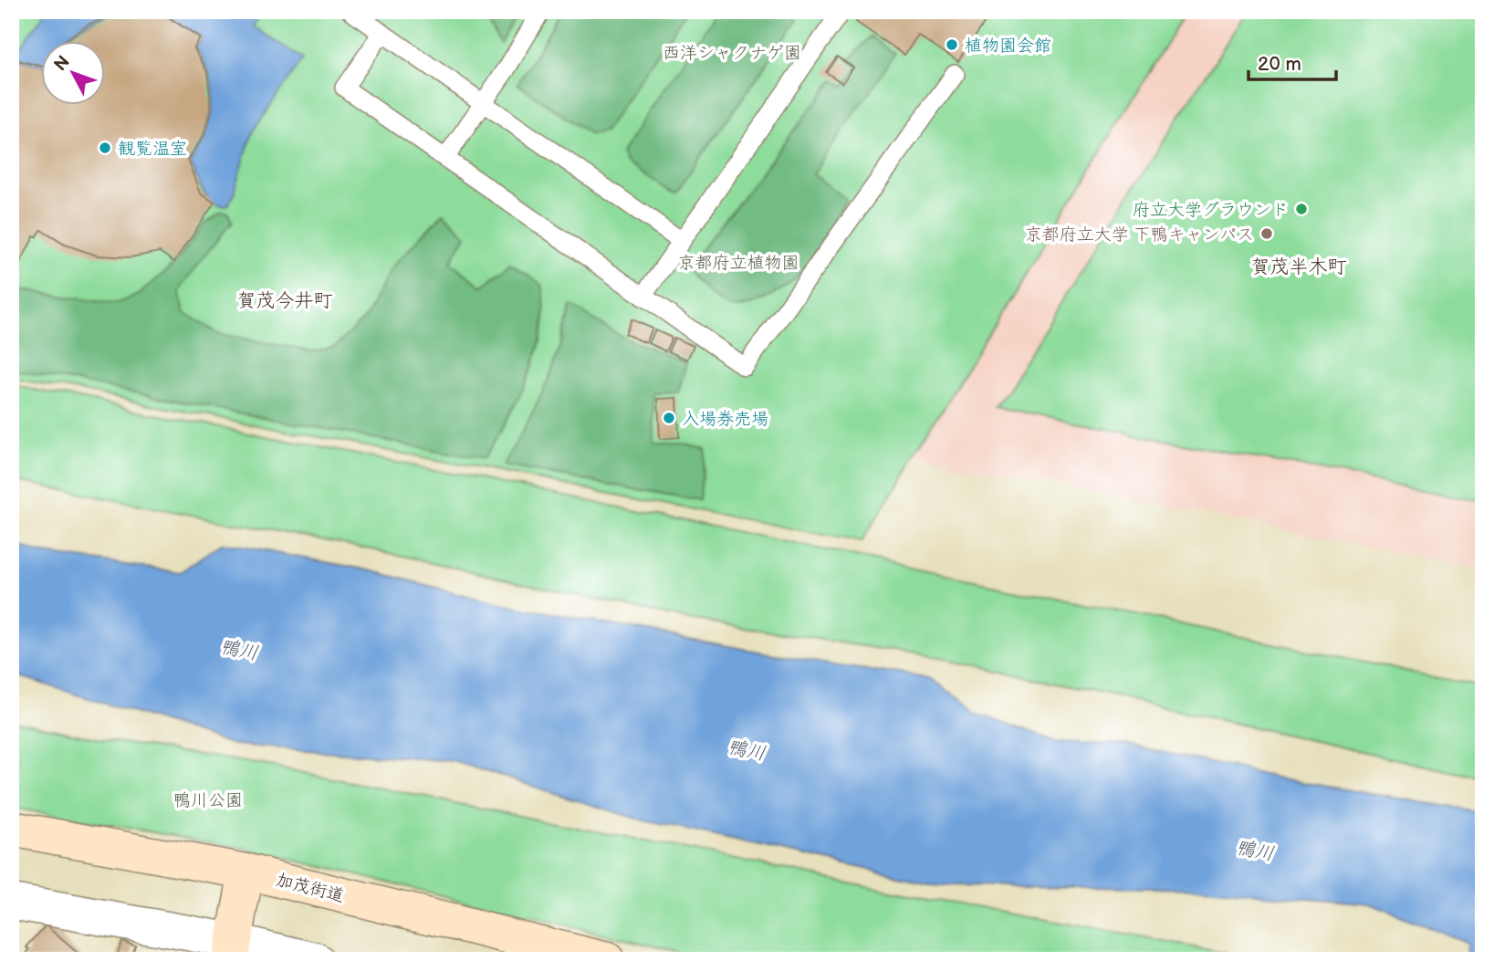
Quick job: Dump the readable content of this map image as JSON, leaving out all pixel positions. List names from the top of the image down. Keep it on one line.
{"streets":{"street":["加茂街道"]},"districts":["賀茂半木町","賀茂今井町"],"water":["鴨川"],"parks":["西洋シャクナゲ園","京都府立植物園","鴨川公園"],"places":["植物園会館","観覧温室","府立大学グラウンド","京都府立大学 下鴨キャンパス","入場券売場"],"scale_bar":"20 m","north":"top left"}
